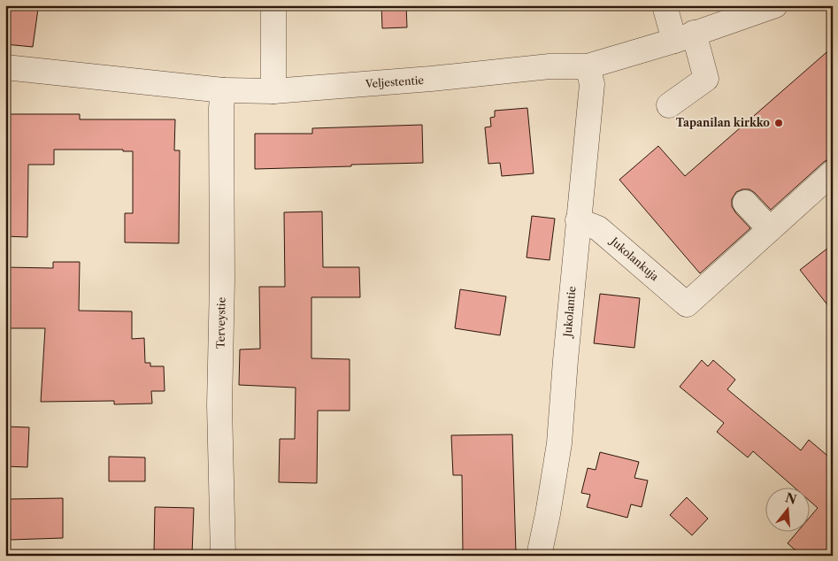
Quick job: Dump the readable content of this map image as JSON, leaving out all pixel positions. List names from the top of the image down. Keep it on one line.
{"streets":{"street":["Veljestentie","Jukolankuja","Jukolantie","Terveystie"]},"crossings":[["Veljestentie","Jukolantie"],["Veljestentie","Terveystie"],["Jukolankuja","Jukolantie"]],"places":["Tapanilan kirkko"],"north":"top"}
